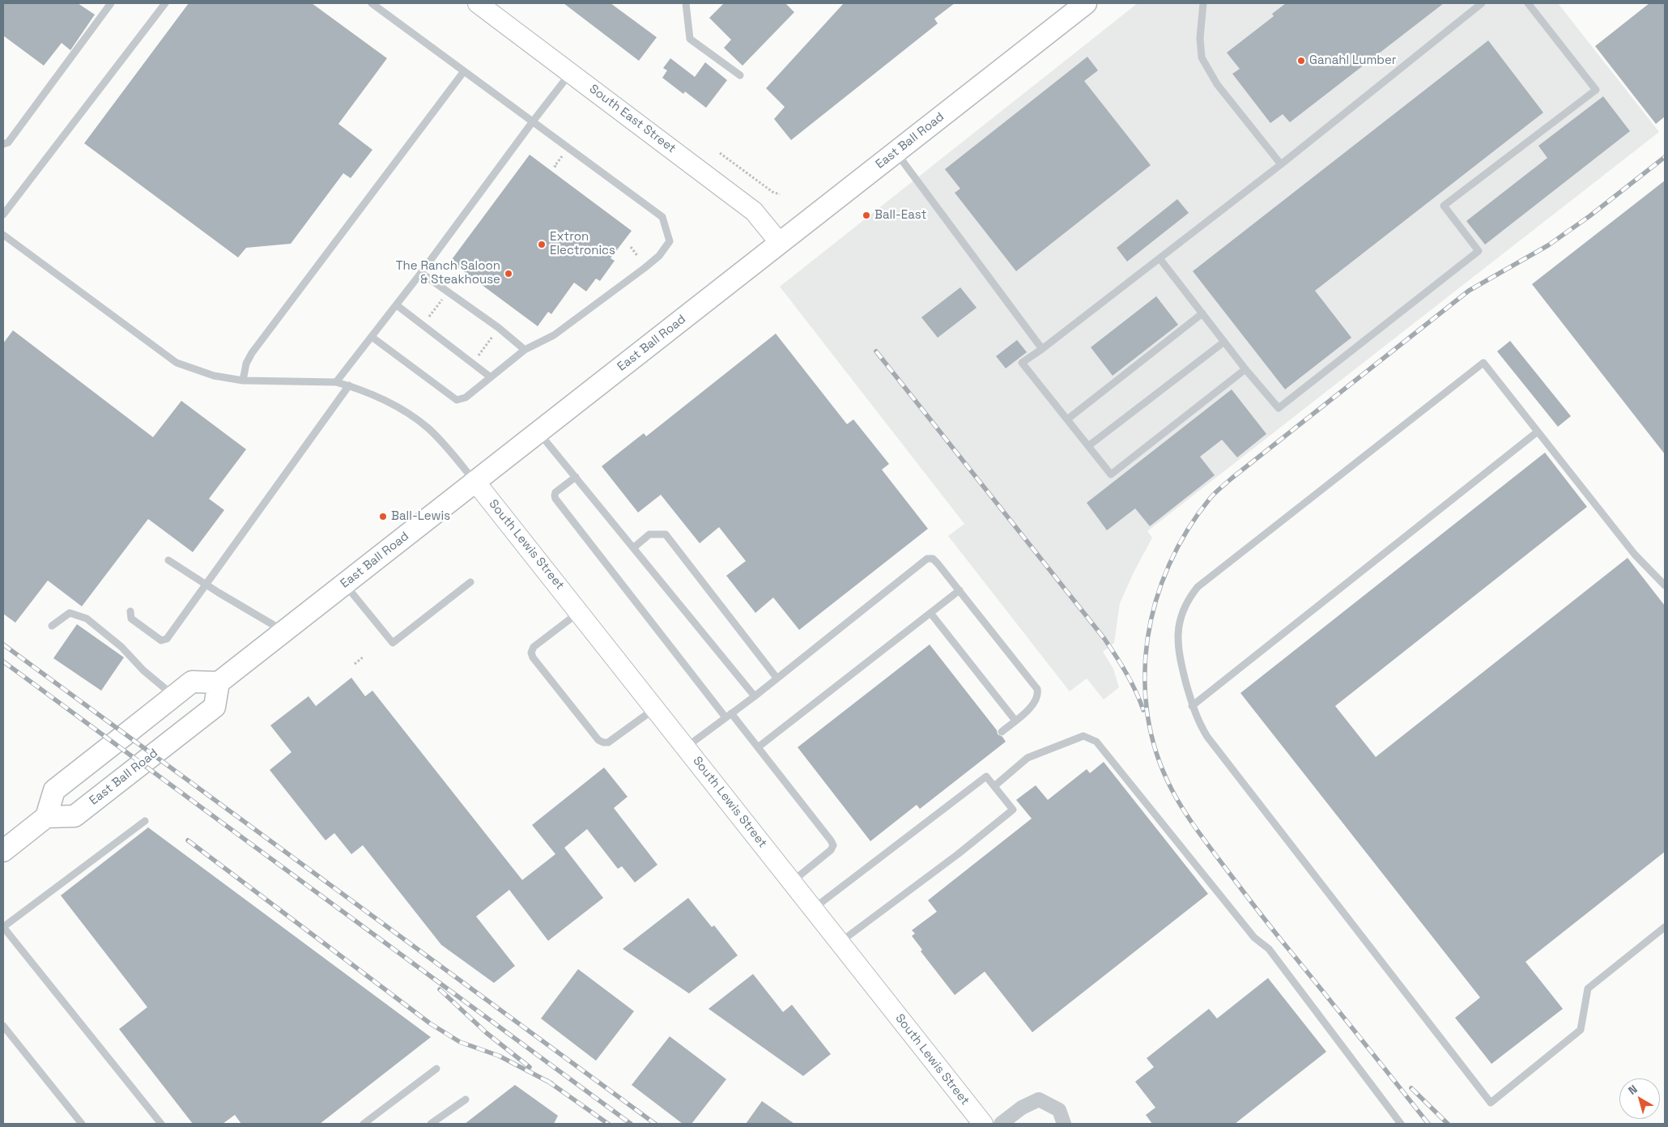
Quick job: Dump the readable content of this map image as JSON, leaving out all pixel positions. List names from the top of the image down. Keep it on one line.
{"streets":{"main road":["South East Street","East Ball Road","South Lewis Street"]},"crossings":[["South East Street","East Ball Road"],["East Ball Road","South Lewis Street"]],"places":["Ganahl Lumber","Ball-East","Extron Electronics","The Ranch Saloon & Steakhouse","Ball-Lewis"],"north":"top left"}
